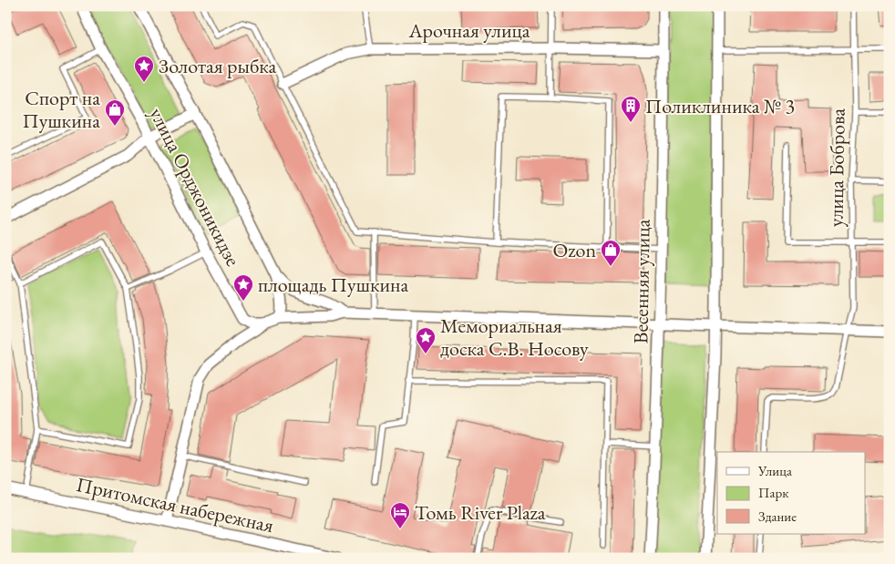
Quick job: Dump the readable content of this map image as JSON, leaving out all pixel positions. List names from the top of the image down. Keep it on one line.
{"streets":{"street":["Арочная улица","улица Орджоникидзе","Весенняя улица","Притомская набережная"],"lane":["улица Боброва"]},"crossings":[["Арочная улица","Весенняя улица"]],"places":{"place":["Золотая рыбка","площадь Пушкина","Мемориальная доска С.В. Носову"],"building":["Поликлиника № 3"],"shop":["Спорт на Пушкина","Ozon"],"hotel":["Томь River Plaza"]},"legend":["Улица","Парк","Здание"]}
